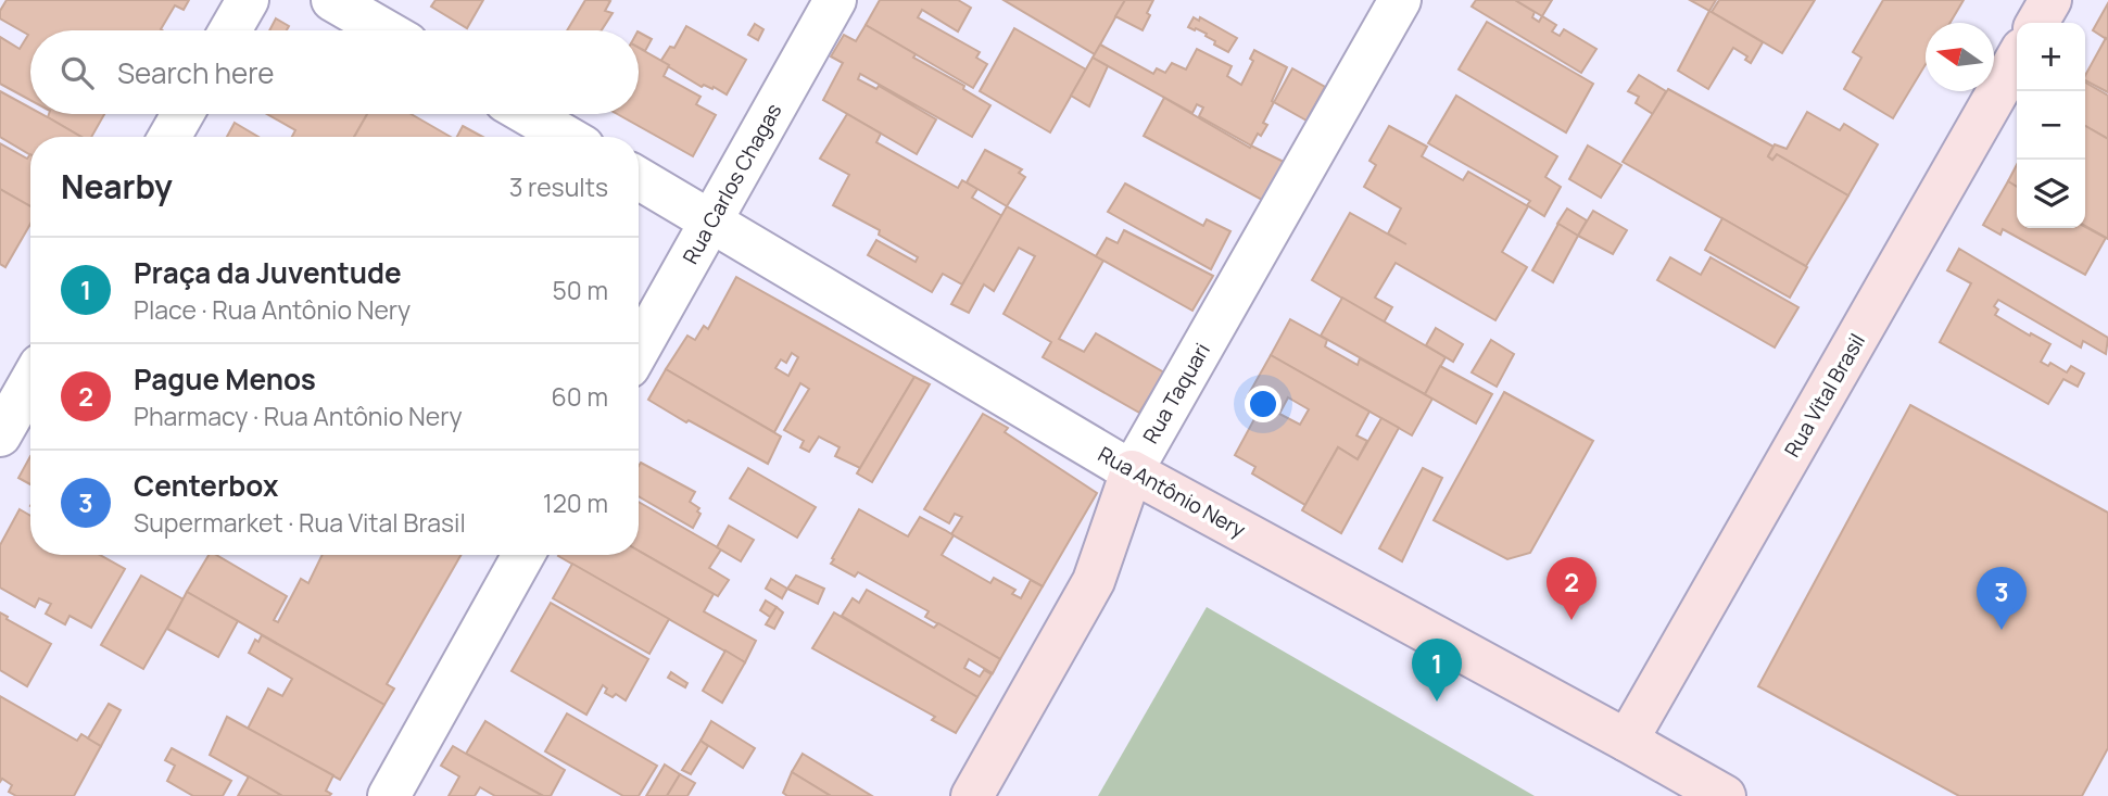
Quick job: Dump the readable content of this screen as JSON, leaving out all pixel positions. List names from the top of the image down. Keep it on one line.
{"streets":{"street":["Rua Carlos Chagas","Rua Taquari","Rua Vital Brasil","Rua Antônio Nery"]},"crossings":[["Rua Carlos Chagas","Rua Antônio Nery"],["Rua Taquari","Rua Antônio Nery"],["Rua Vital Brasil","Rua Antônio Nery"]],"north":"left","page":{"map_buttons":["+","−"],"search":"Search here","heading":["Nearby","3 results"],"list":[{"mark":"1","name":"Praça da Juventude","note":"Place · Rua Antônio Nery","value":"50 m"},{"mark":"2","name":"Pague Menos","note":"Pharmacy · Rua Antônio Nery","value":"60 m"},{"mark":"3","name":"Centerbox","note":"Supermarket · Rua Vital Brasil","value":"120 m"}],"pins":["2","3","1"]}}
